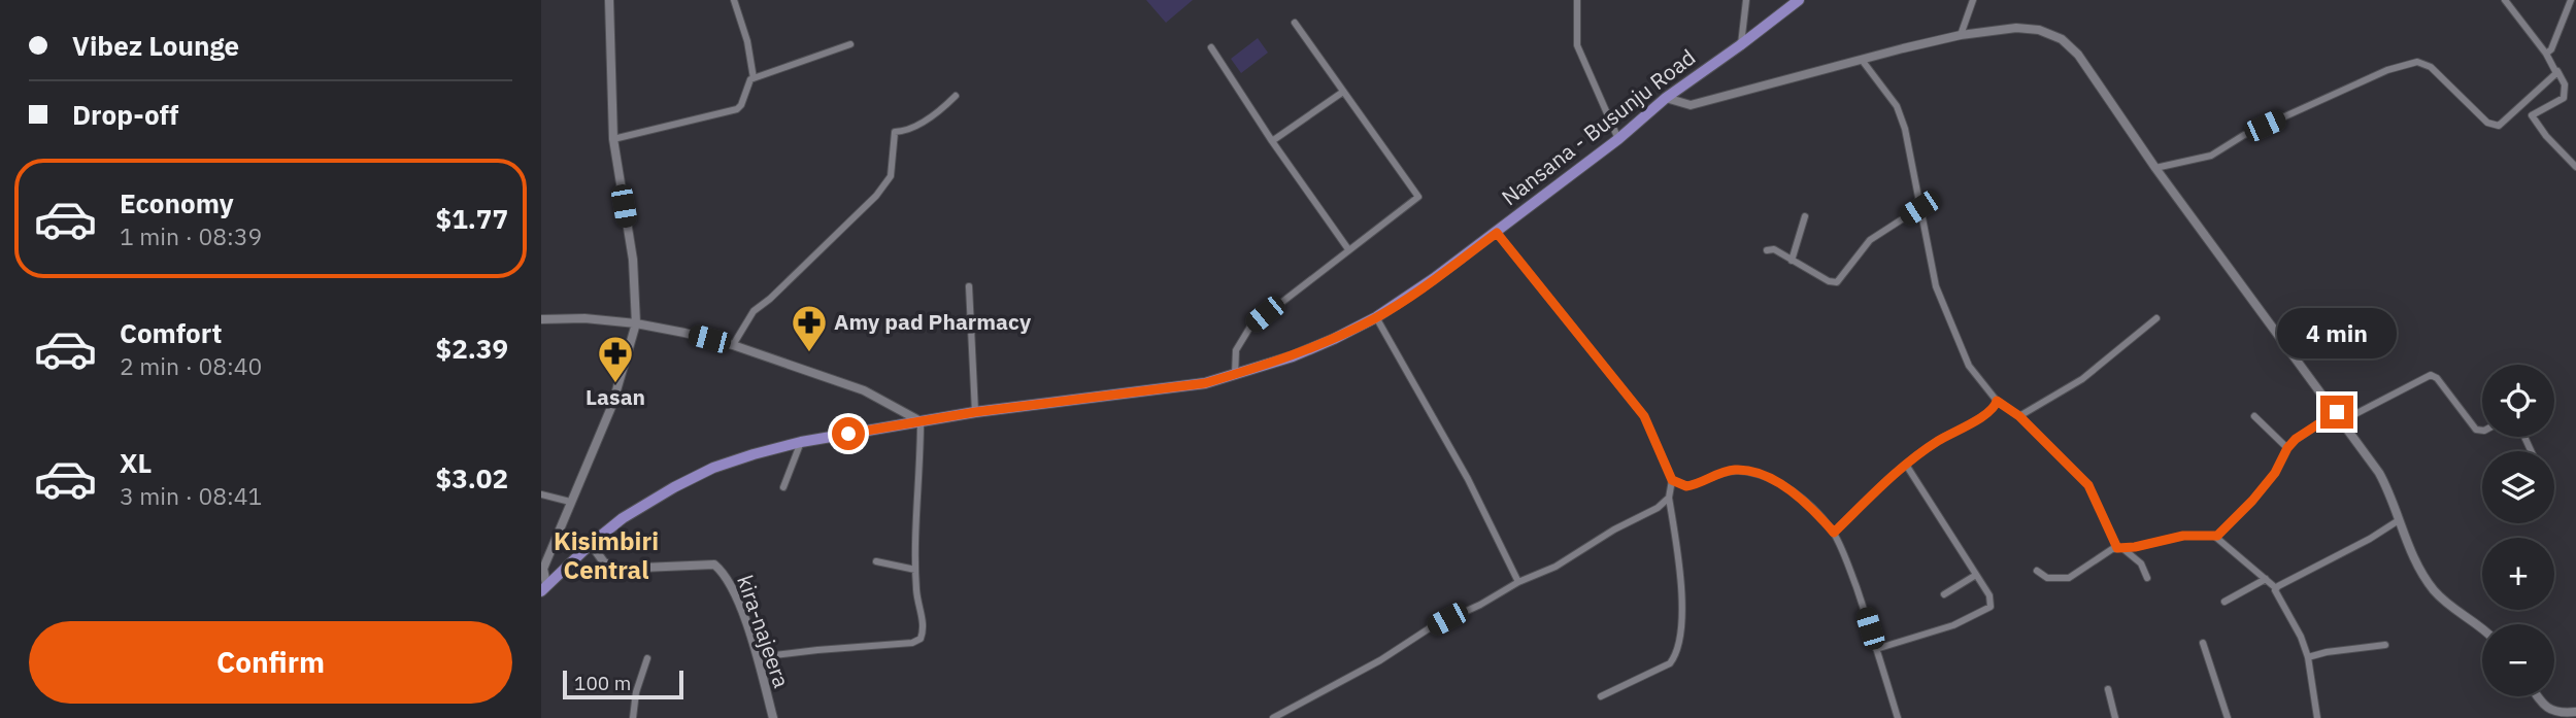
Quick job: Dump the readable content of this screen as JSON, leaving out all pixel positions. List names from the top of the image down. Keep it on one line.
{"streets":{"main road":["Nansana - Busunju Road"],"street":["kira-najeera"]},"crossings":[["Nansana - Busunju Road","kira-najeera"]],"districts":["Kisimbiri Central"],"places":{"pharmacy":["Amy pad Pharmacy","Lasan"]},"scale_bar":"100 m","page":{"banner":["Vibez Lounge","Drop-off"],"list":[{"name":"Economy","note":"1 min · 08:39","value":"$1.77"},{"name":"Comfort","note":"2 min · 08:40","value":"$2.39"},{"name":"XL","note":"3 min · 08:41","value":"$3.02"}],"bubble":"4 min","map_buttons":["+","−"],"buttons":"Confirm","scale":"100 m"}}
